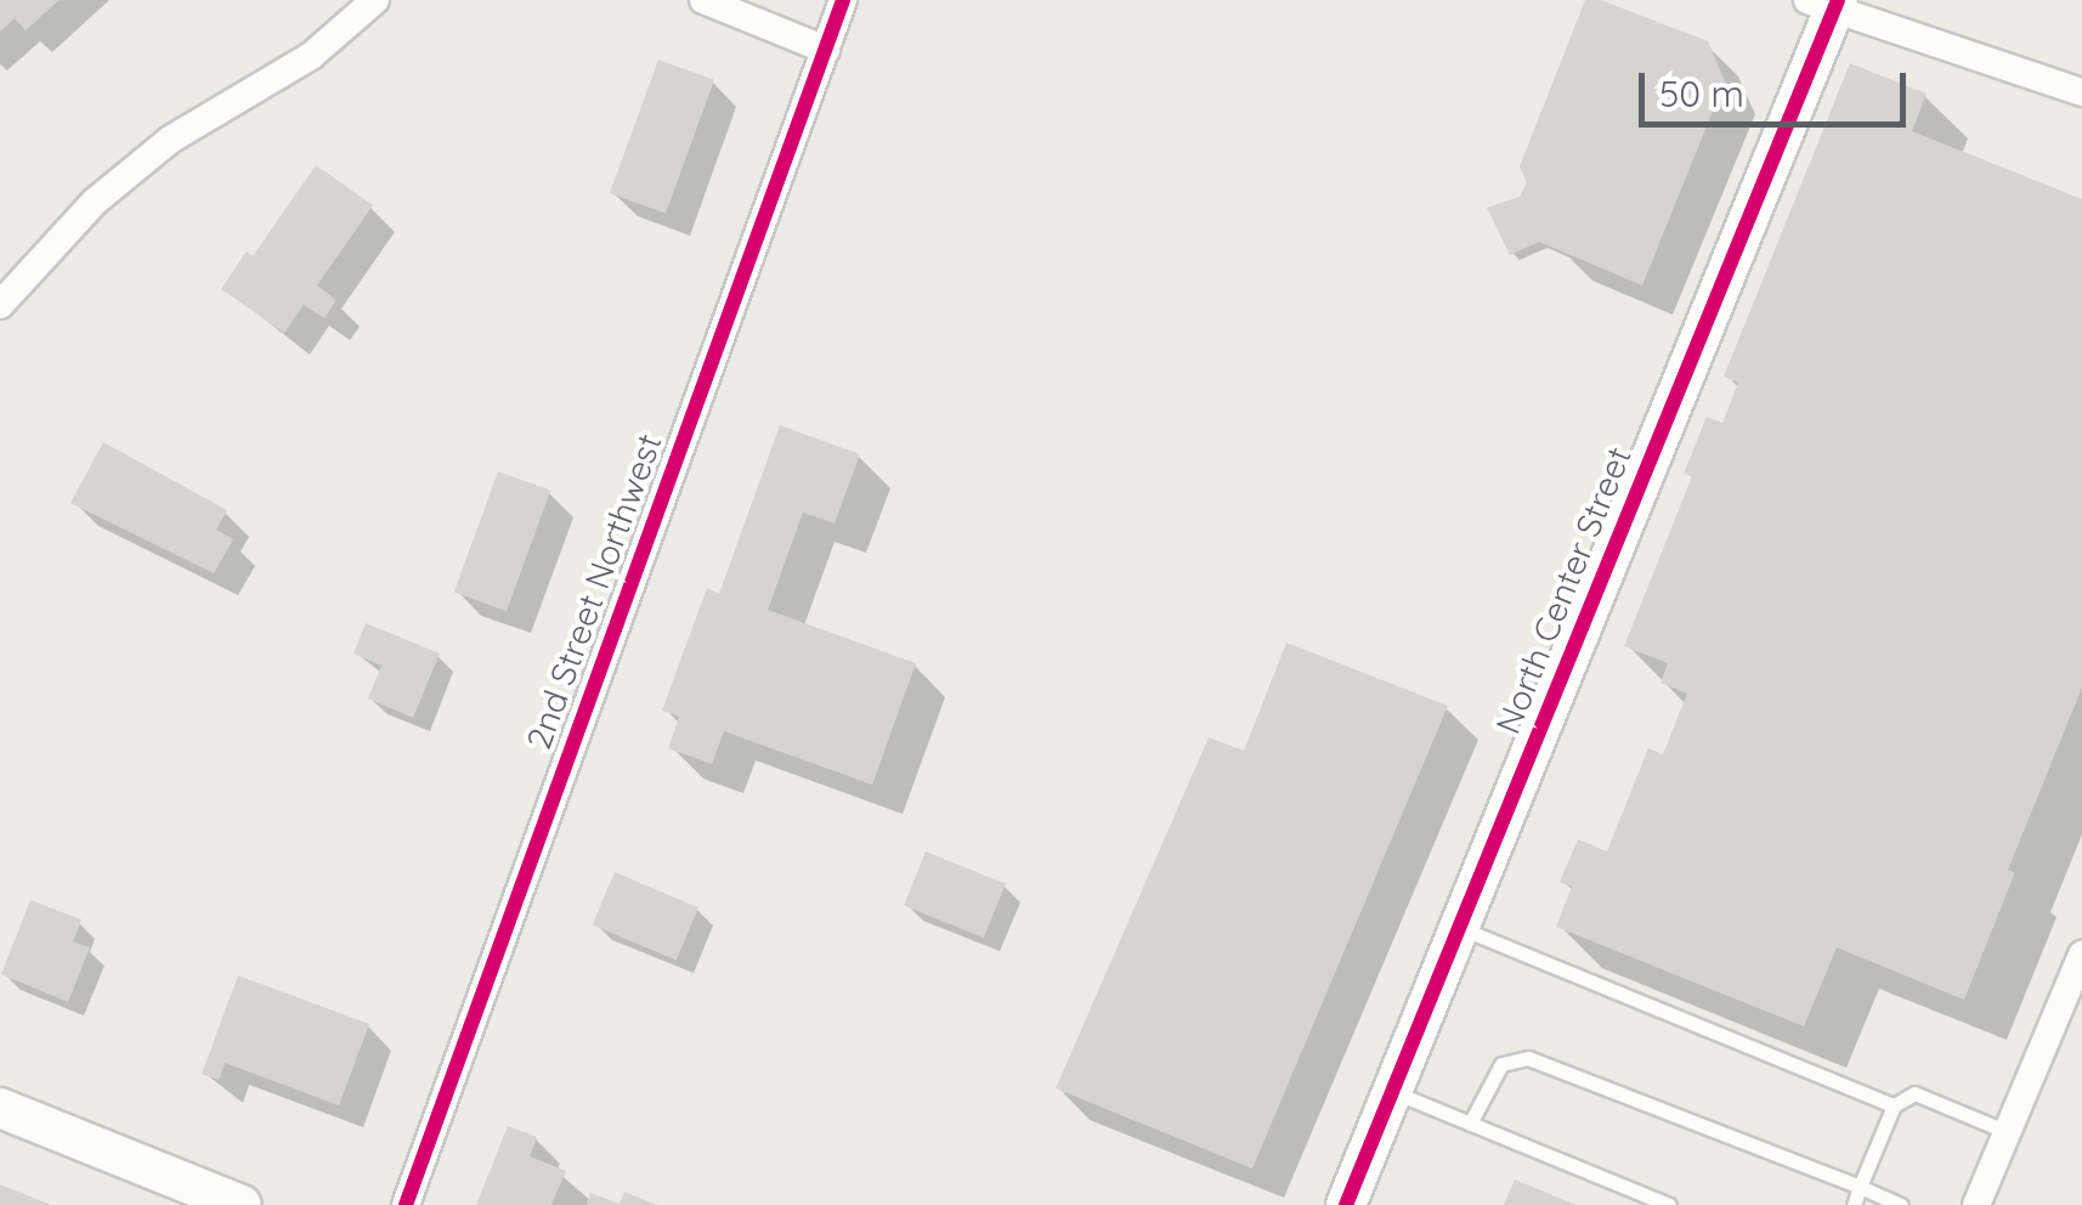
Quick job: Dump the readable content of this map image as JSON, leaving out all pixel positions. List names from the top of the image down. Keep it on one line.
{"streets":{"street":["North Center Street","2nd Street Northwest"]},"scale_bar":"50 m"}
